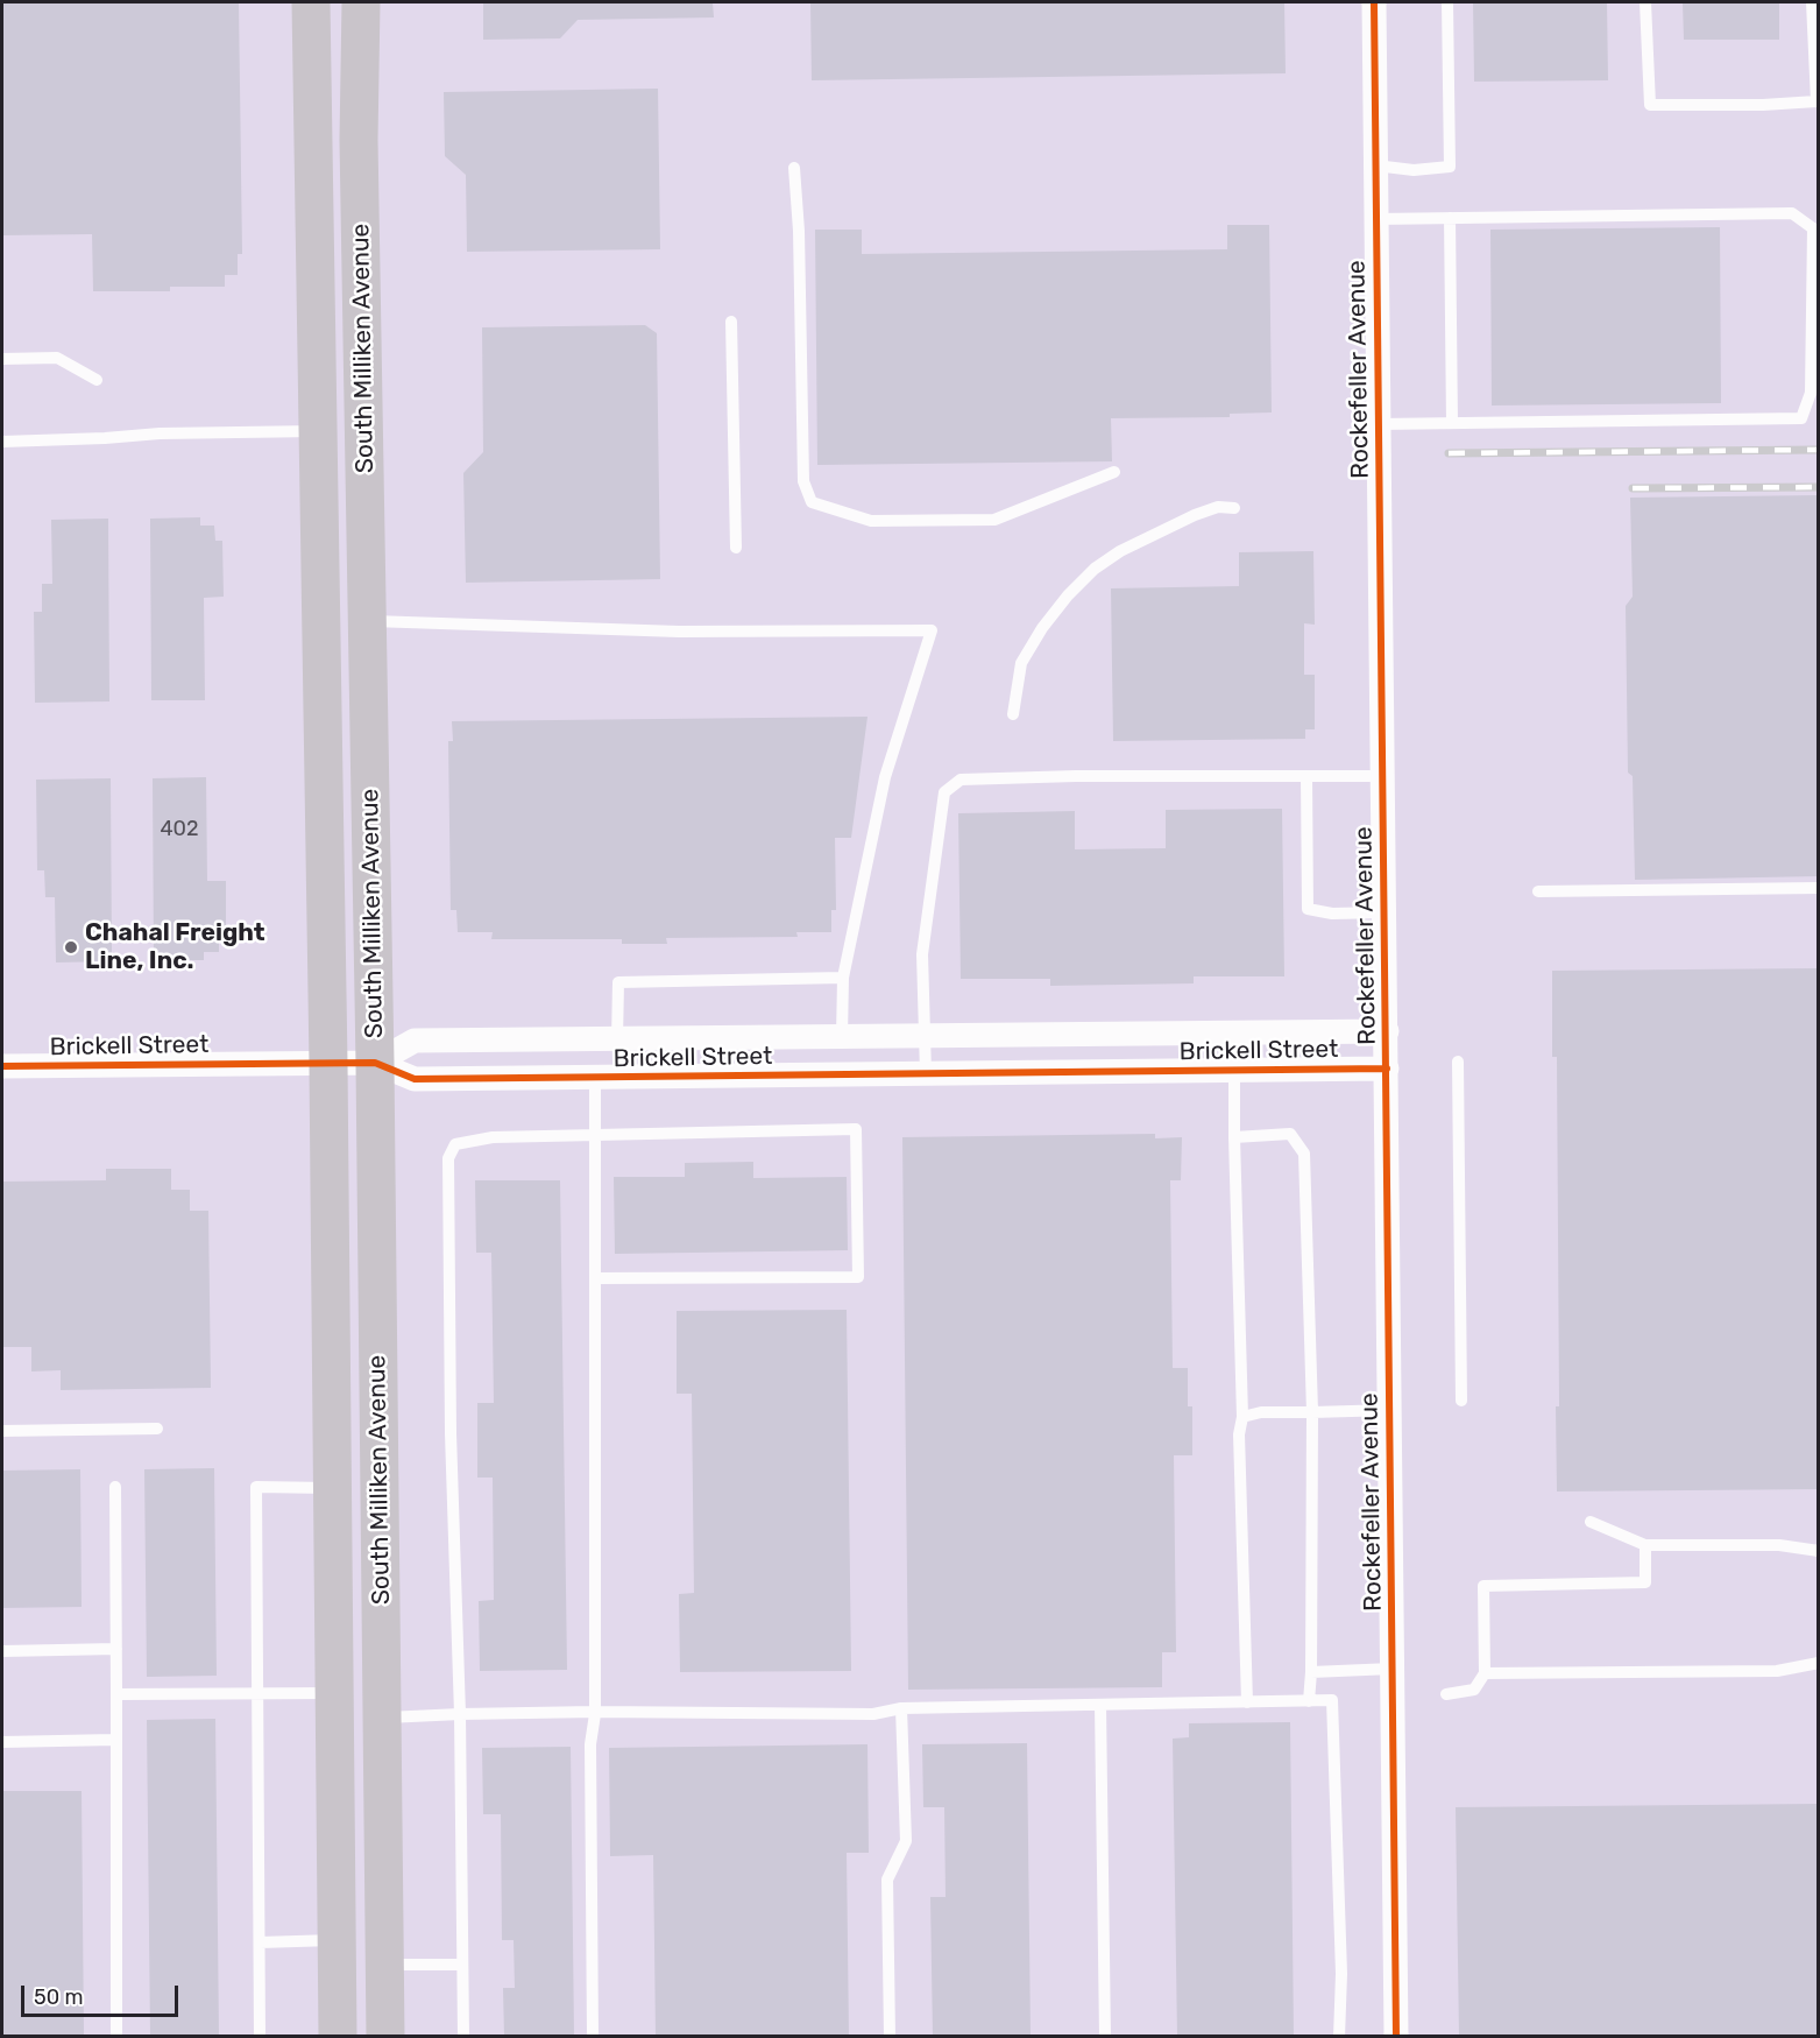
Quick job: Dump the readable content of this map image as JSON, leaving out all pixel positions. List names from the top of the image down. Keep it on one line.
{"streets":{"main road":["South Milliken Avenue"],"street":["Rockefeller Avenue","Brickell Street"]},"crossings":[["South Milliken Avenue","Brickell Street"],["Rockefeller Avenue","Brickell Street"]],"places":["Chahal Freight Line, Inc."],"house_numbers":["402"],"scale_bar":"50 m"}
